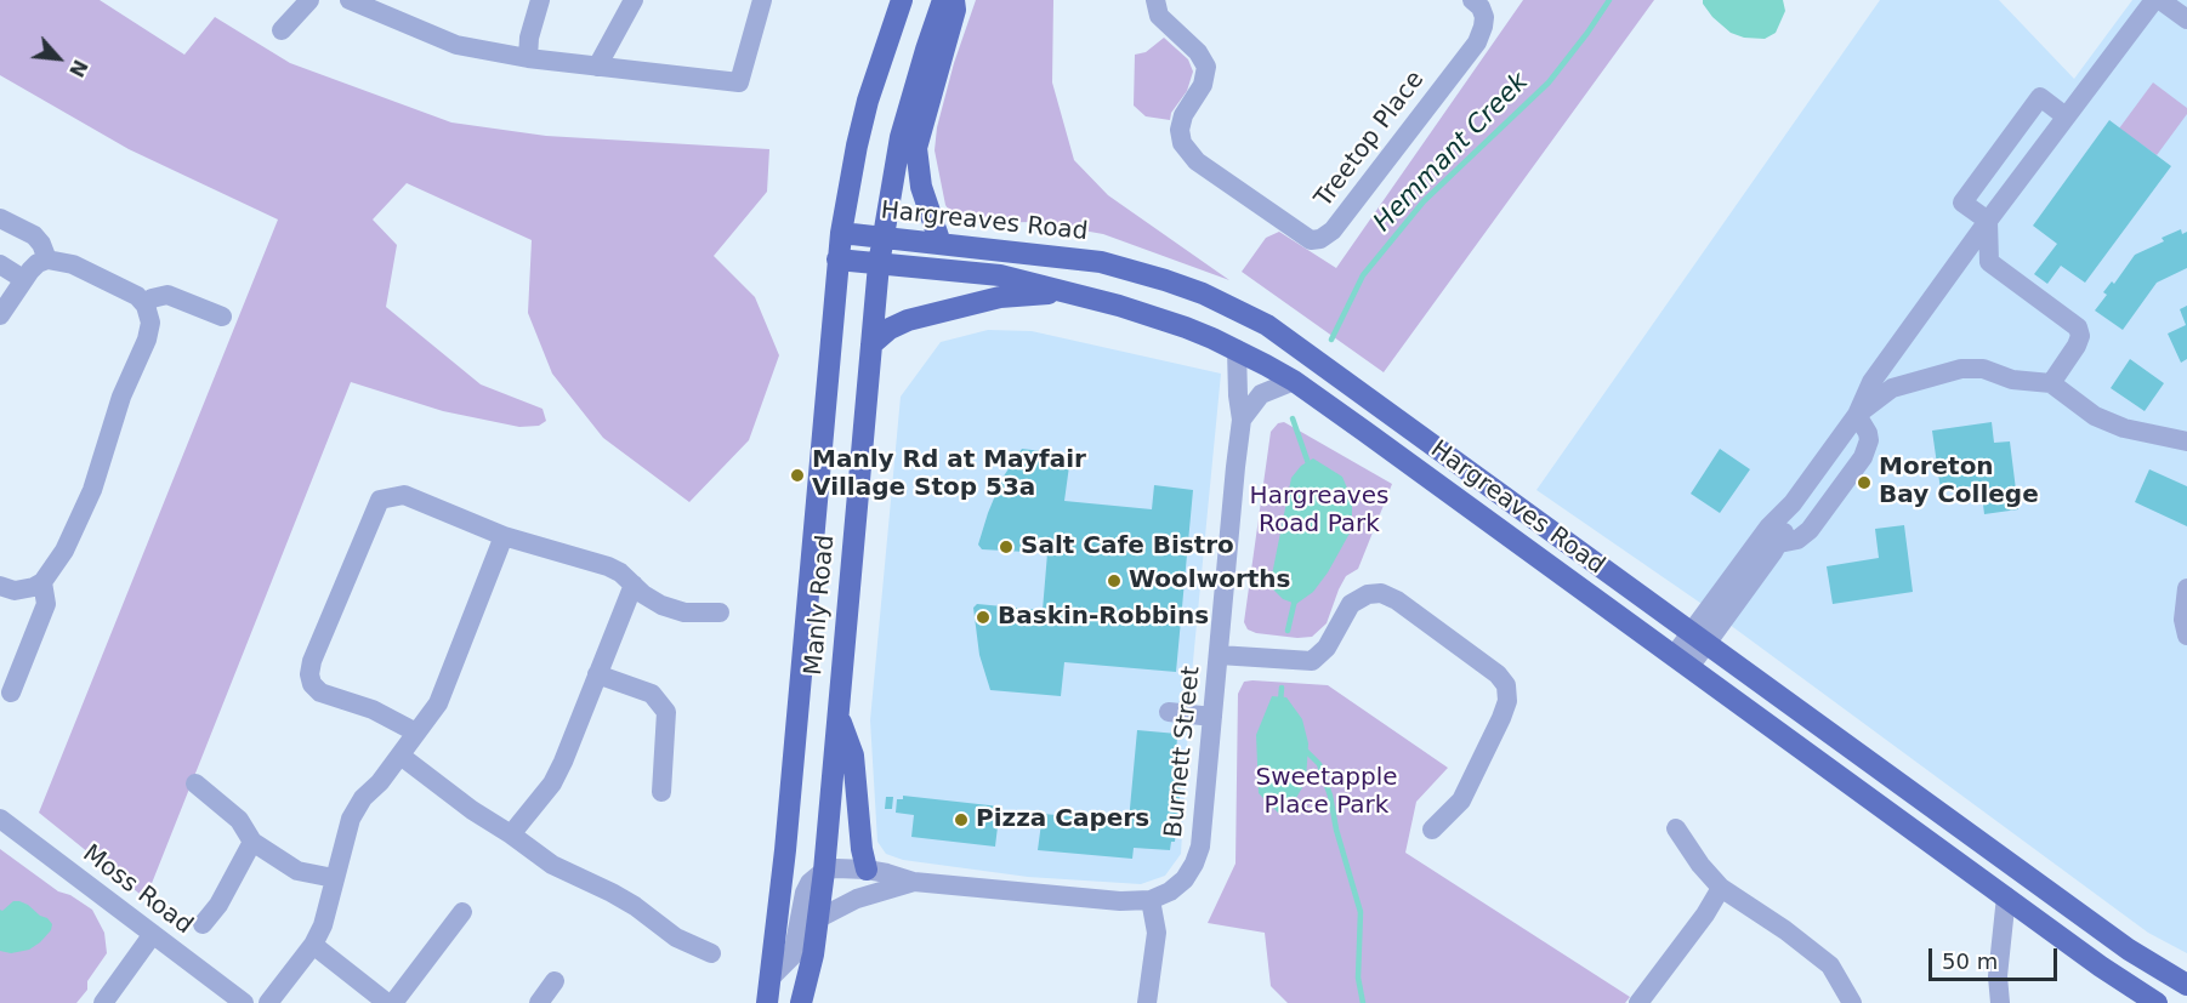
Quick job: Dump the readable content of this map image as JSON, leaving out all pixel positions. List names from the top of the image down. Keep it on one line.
{"streets":{"main road":["Hargreaves Road","Manly Road"],"street":["Treetop Place","Burnett Street","Moss Road"]},"crossings":[["Hargreaves Road","Manly Road"],["Hargreaves Road","Burnett Street"],["Manly Road","Burnett Street"]],"water":["Hemmant Creek"],"parks":["Hargreaves Road Park","Sweetapple Place Park"],"places":["Manly Rd at Mayfair Village Stop 53a","Moreton Bay College","Salt Cafe Bistro","Woolworths","Baskin-Robbins","Pizza Capers"],"scale_bar":"50 m","north":"bottom right"}
